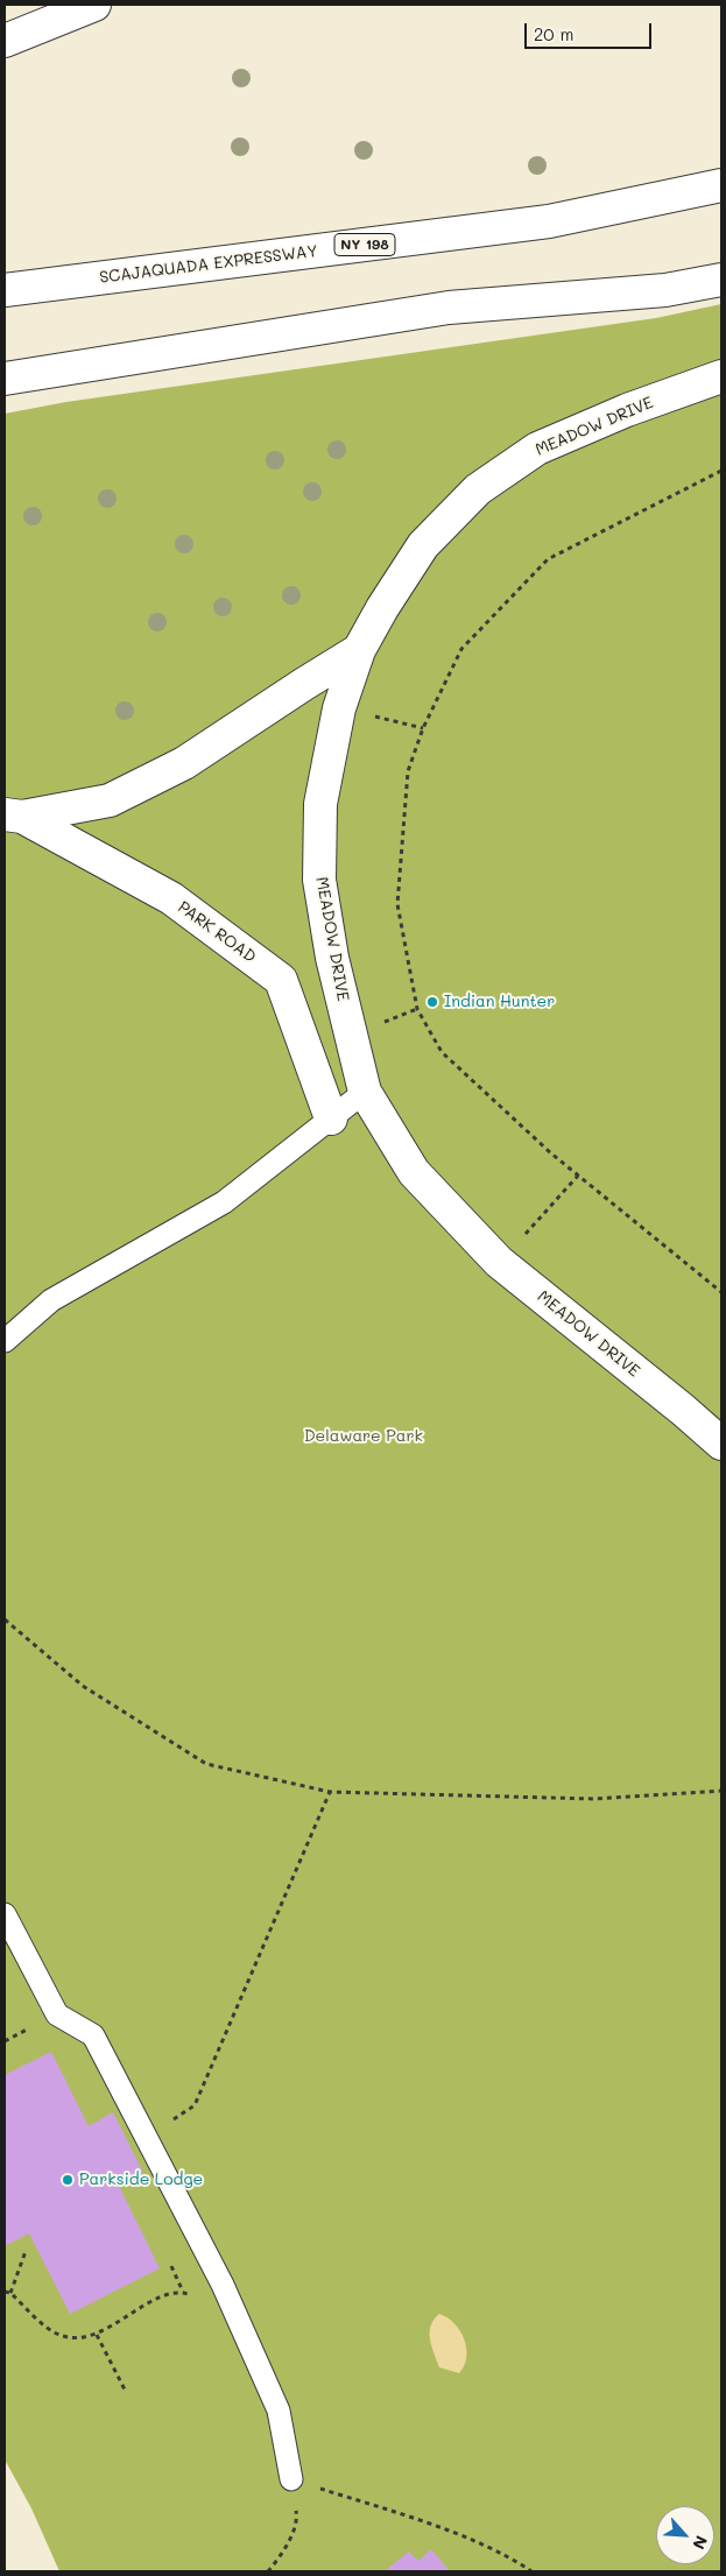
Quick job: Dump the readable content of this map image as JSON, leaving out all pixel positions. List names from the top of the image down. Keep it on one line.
{"streets":{"main road":["NY 198","SCAJAQUADA EXPRESSWAY","MEADOW DRIVE","PARK ROAD"]},"crossings":[["MEADOW DRIVE","PARK ROAD"]],"parks":["Delaware Park"],"places":["Indian Hunter","Parkside Lodge"],"scale_bar":"20 m","north":"bottom right"}
